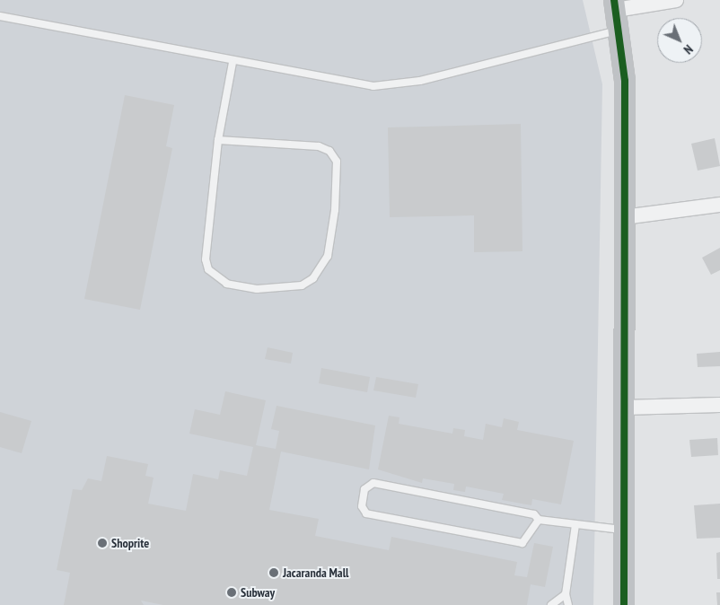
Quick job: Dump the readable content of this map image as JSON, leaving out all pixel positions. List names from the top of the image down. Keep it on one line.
{"places":["Shoprite","Jacaranda Mall","Subway"],"north":"bottom right"}
